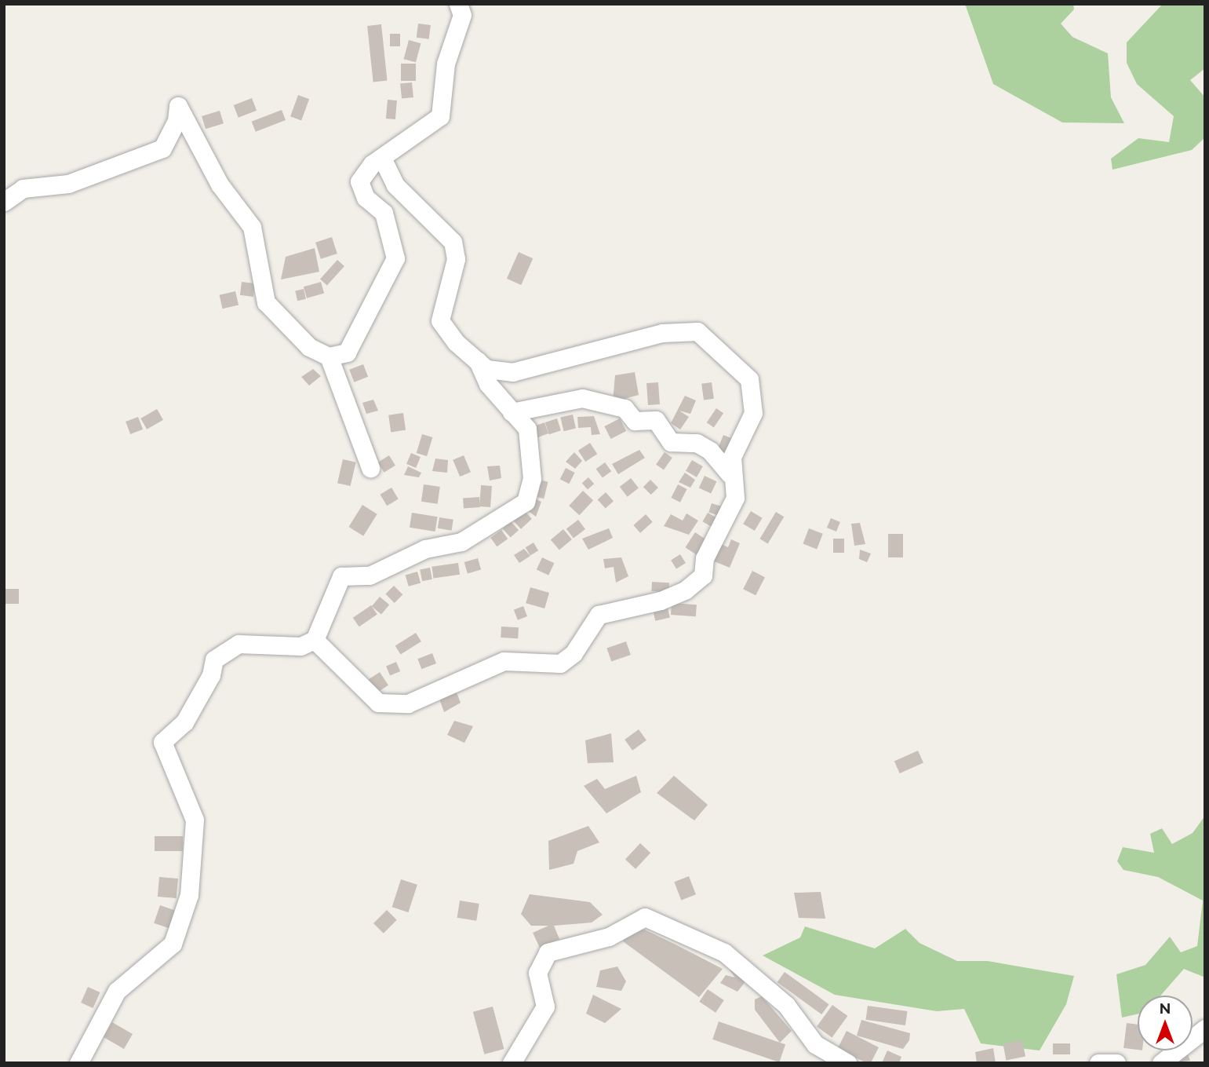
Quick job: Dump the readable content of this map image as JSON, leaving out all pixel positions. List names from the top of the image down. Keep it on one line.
{"north":"top"}
